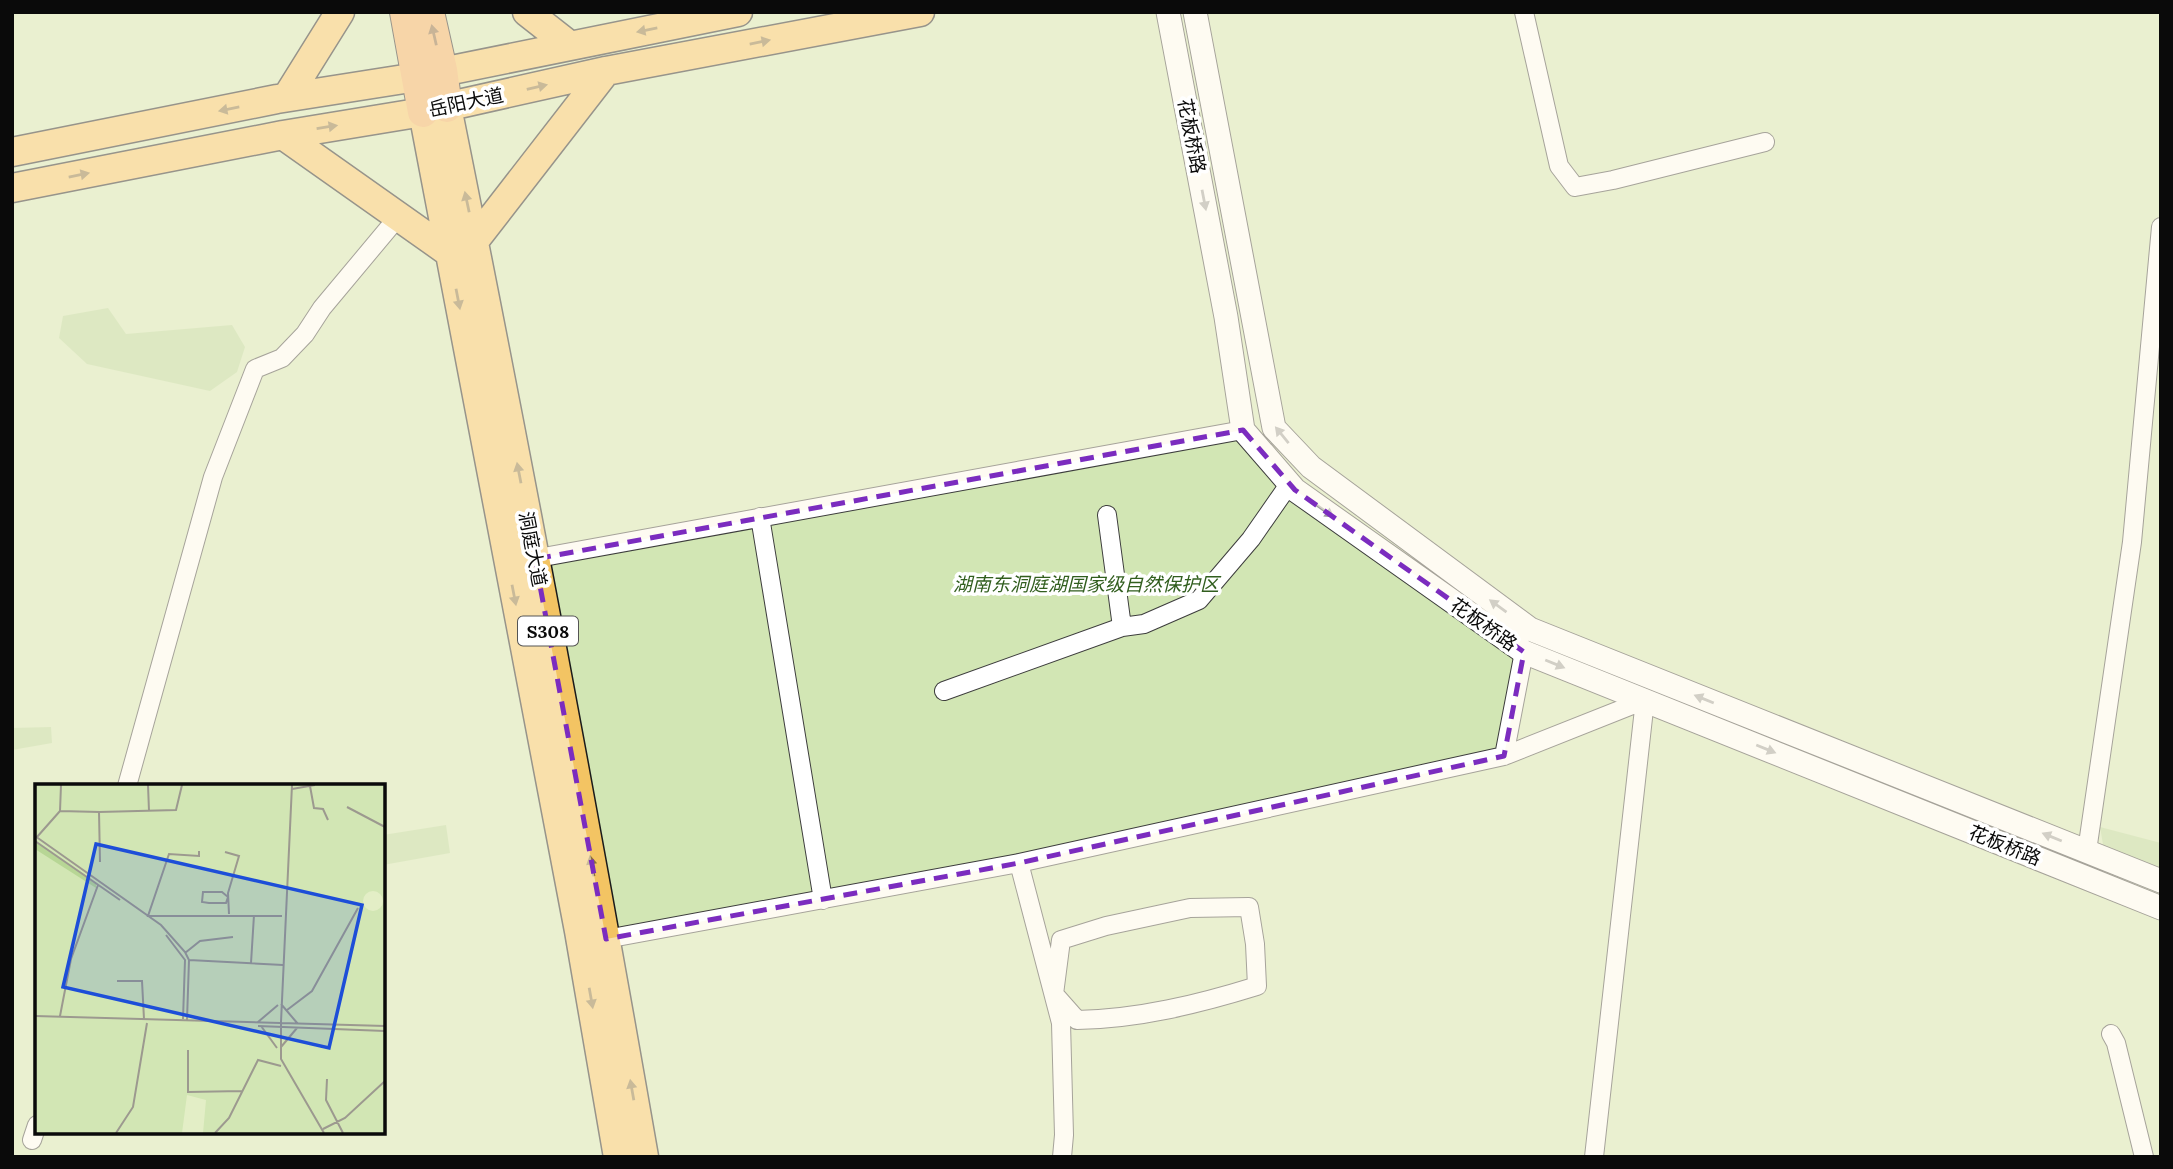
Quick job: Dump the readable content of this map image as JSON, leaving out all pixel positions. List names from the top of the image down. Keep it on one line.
{"streets":{"highway":["S308"],"main road":["岳阳大道","洞庭大道"],"street":["花板桥路"]},"crossings":[["岳阳大道","洞庭大道"],["岳阳大道","S308"],["洞庭大道","S308"]],"parks":["湖南东洞庭湖国家级自然保护区"]}
